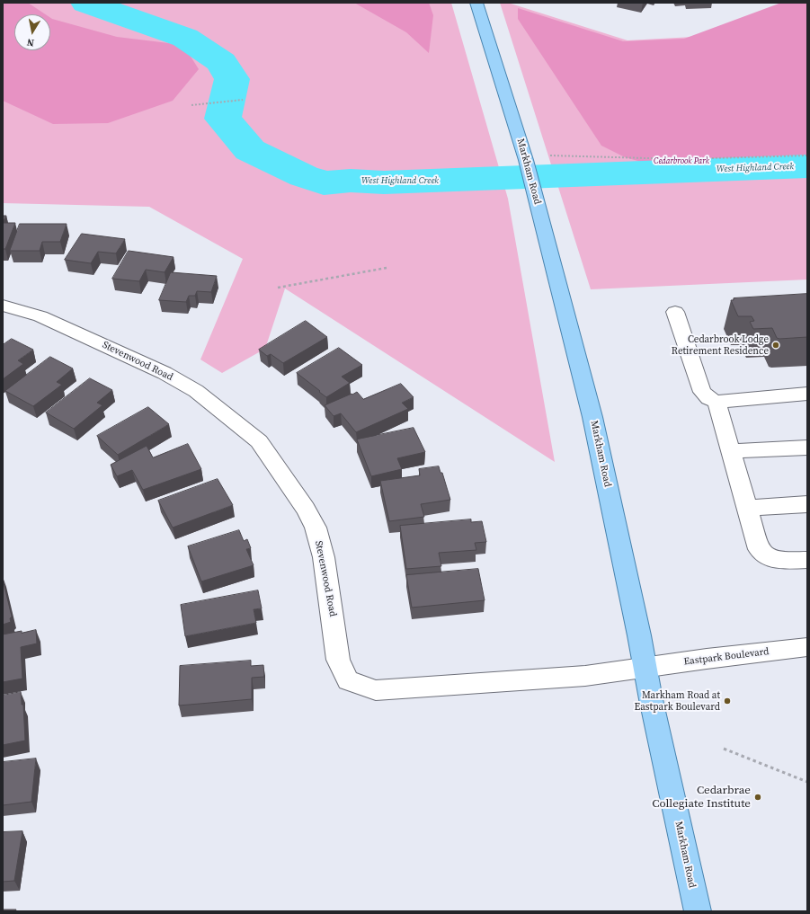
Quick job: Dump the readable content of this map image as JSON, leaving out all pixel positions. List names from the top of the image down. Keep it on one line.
{"streets":{"main road":["Markham Road"],"street":["Stevenwood Road","Eastpark Boulevard"]},"crossings":[["Markham Road","Stevenwood Road"],["Markham Road","Eastpark Boulevard"],["Stevenwood Road","Eastpark Boulevard"]],"water":["West Highland Creek"],"parks":["Cedarbrook Park"],"places":["Cedarbrook Lodge Retirement Residence","Markham Road at Eastpark Boulevard","Cedarbrae Collegiate Institute"],"north":"bottom"}
